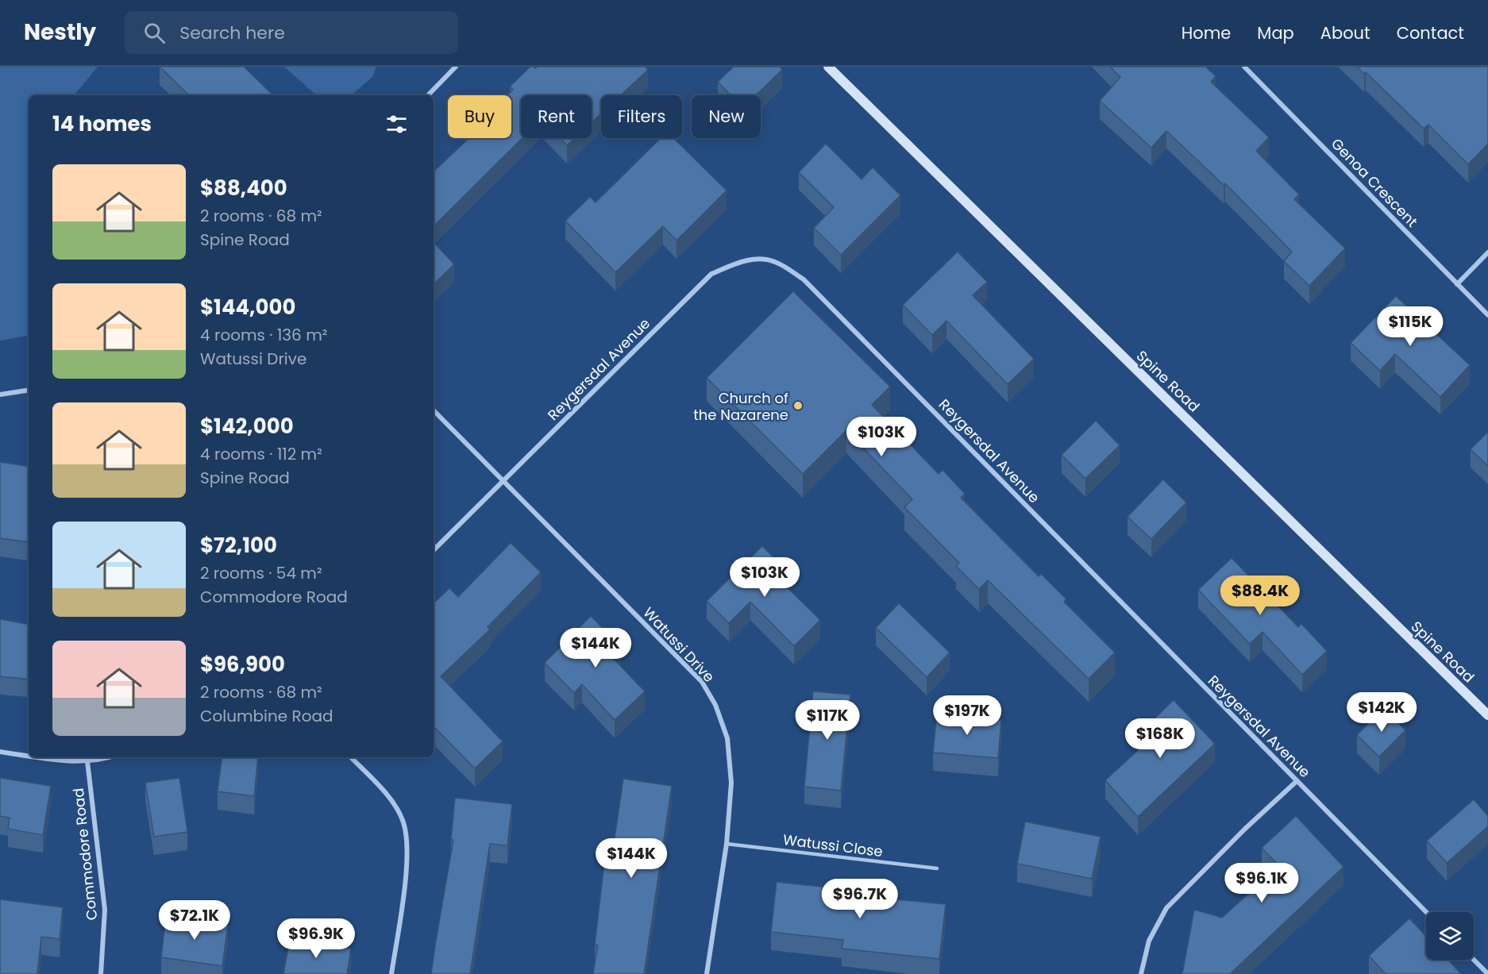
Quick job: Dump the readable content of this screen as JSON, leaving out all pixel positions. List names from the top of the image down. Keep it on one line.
{"streets":{"main road":["Spine Road"],"street":["Genoa Crescent","Reygersdal Avenue","Watussi Drive","Commodore Road"],"lane":["Watussi Close"]},"crossings":[["Reygersdal Avenue","Watussi Drive"],["Watussi Drive","Watussi Close"]],"places":["Church of the Nazarene"],"page":{"header":"Nestly","search":"Search here","nav":["Home","Map","About","Contact"],"chip":["Buy","Rent","Filters","New"],"heading":"14 homes","list":[{"name":"$88,400","note":"2 rooms · 68 m² · Spine Road"},{"name":"$144,000","note":"4 rooms · 136 m² · Watussi Drive"},{"name":"$142,000","note":"4 rooms · 112 m² · Spine Road"},{"name":"$72,100","note":"2 rooms · 54 m² · Commodore Road"},{"name":"$96,900","note":"2 rooms · 68 m² · Columbine Road"}],"price":["$115K","$103K","$103K","$88.4K","$144K","$142K","$197K","$117K","$168K","$144K","$96.1K","$96.7K","$72.1K","$96.9K"]}}
